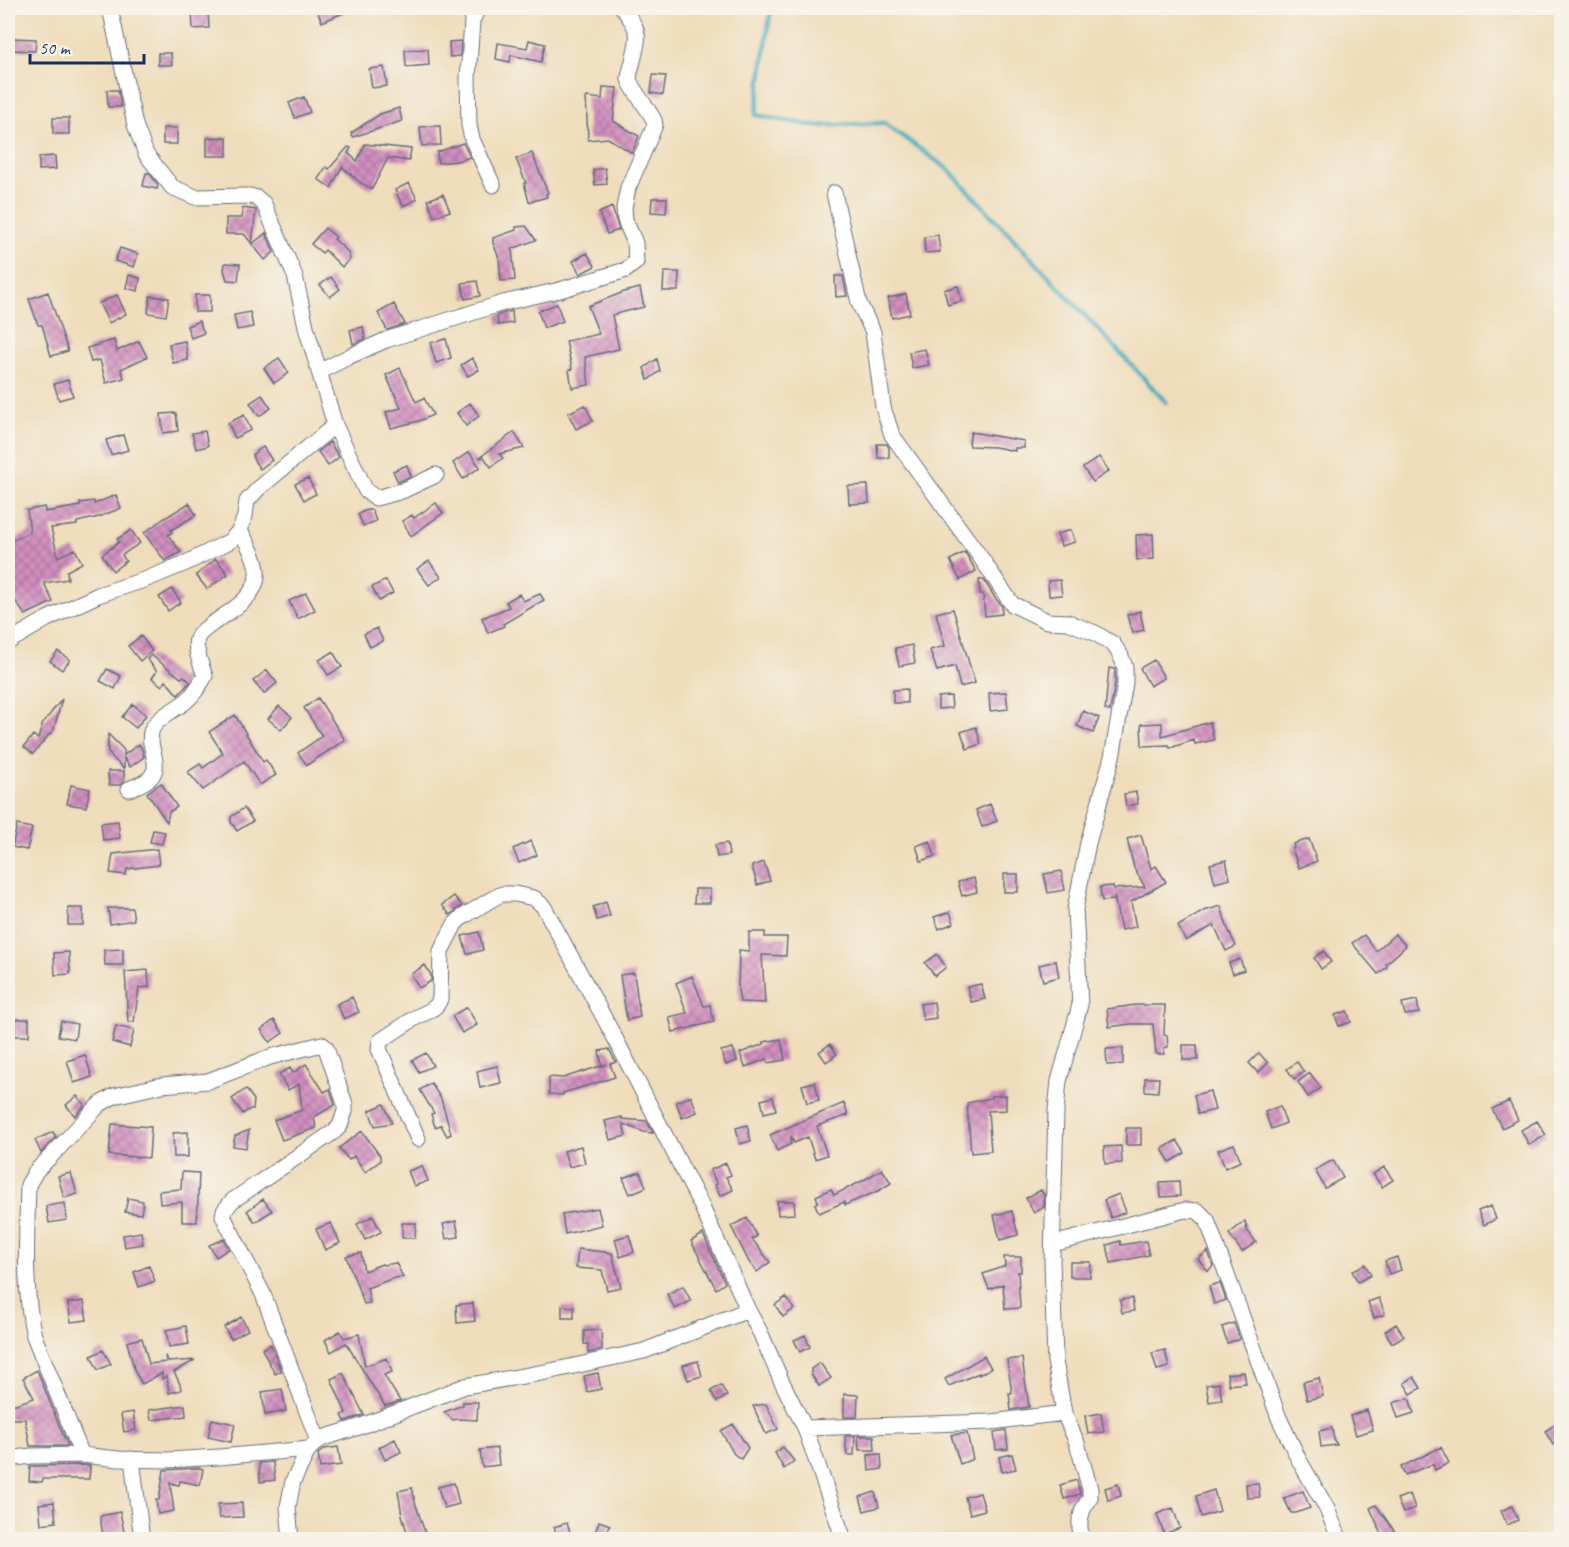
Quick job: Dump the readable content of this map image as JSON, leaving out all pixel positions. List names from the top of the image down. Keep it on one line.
{"scale_bar":"50 m"}
